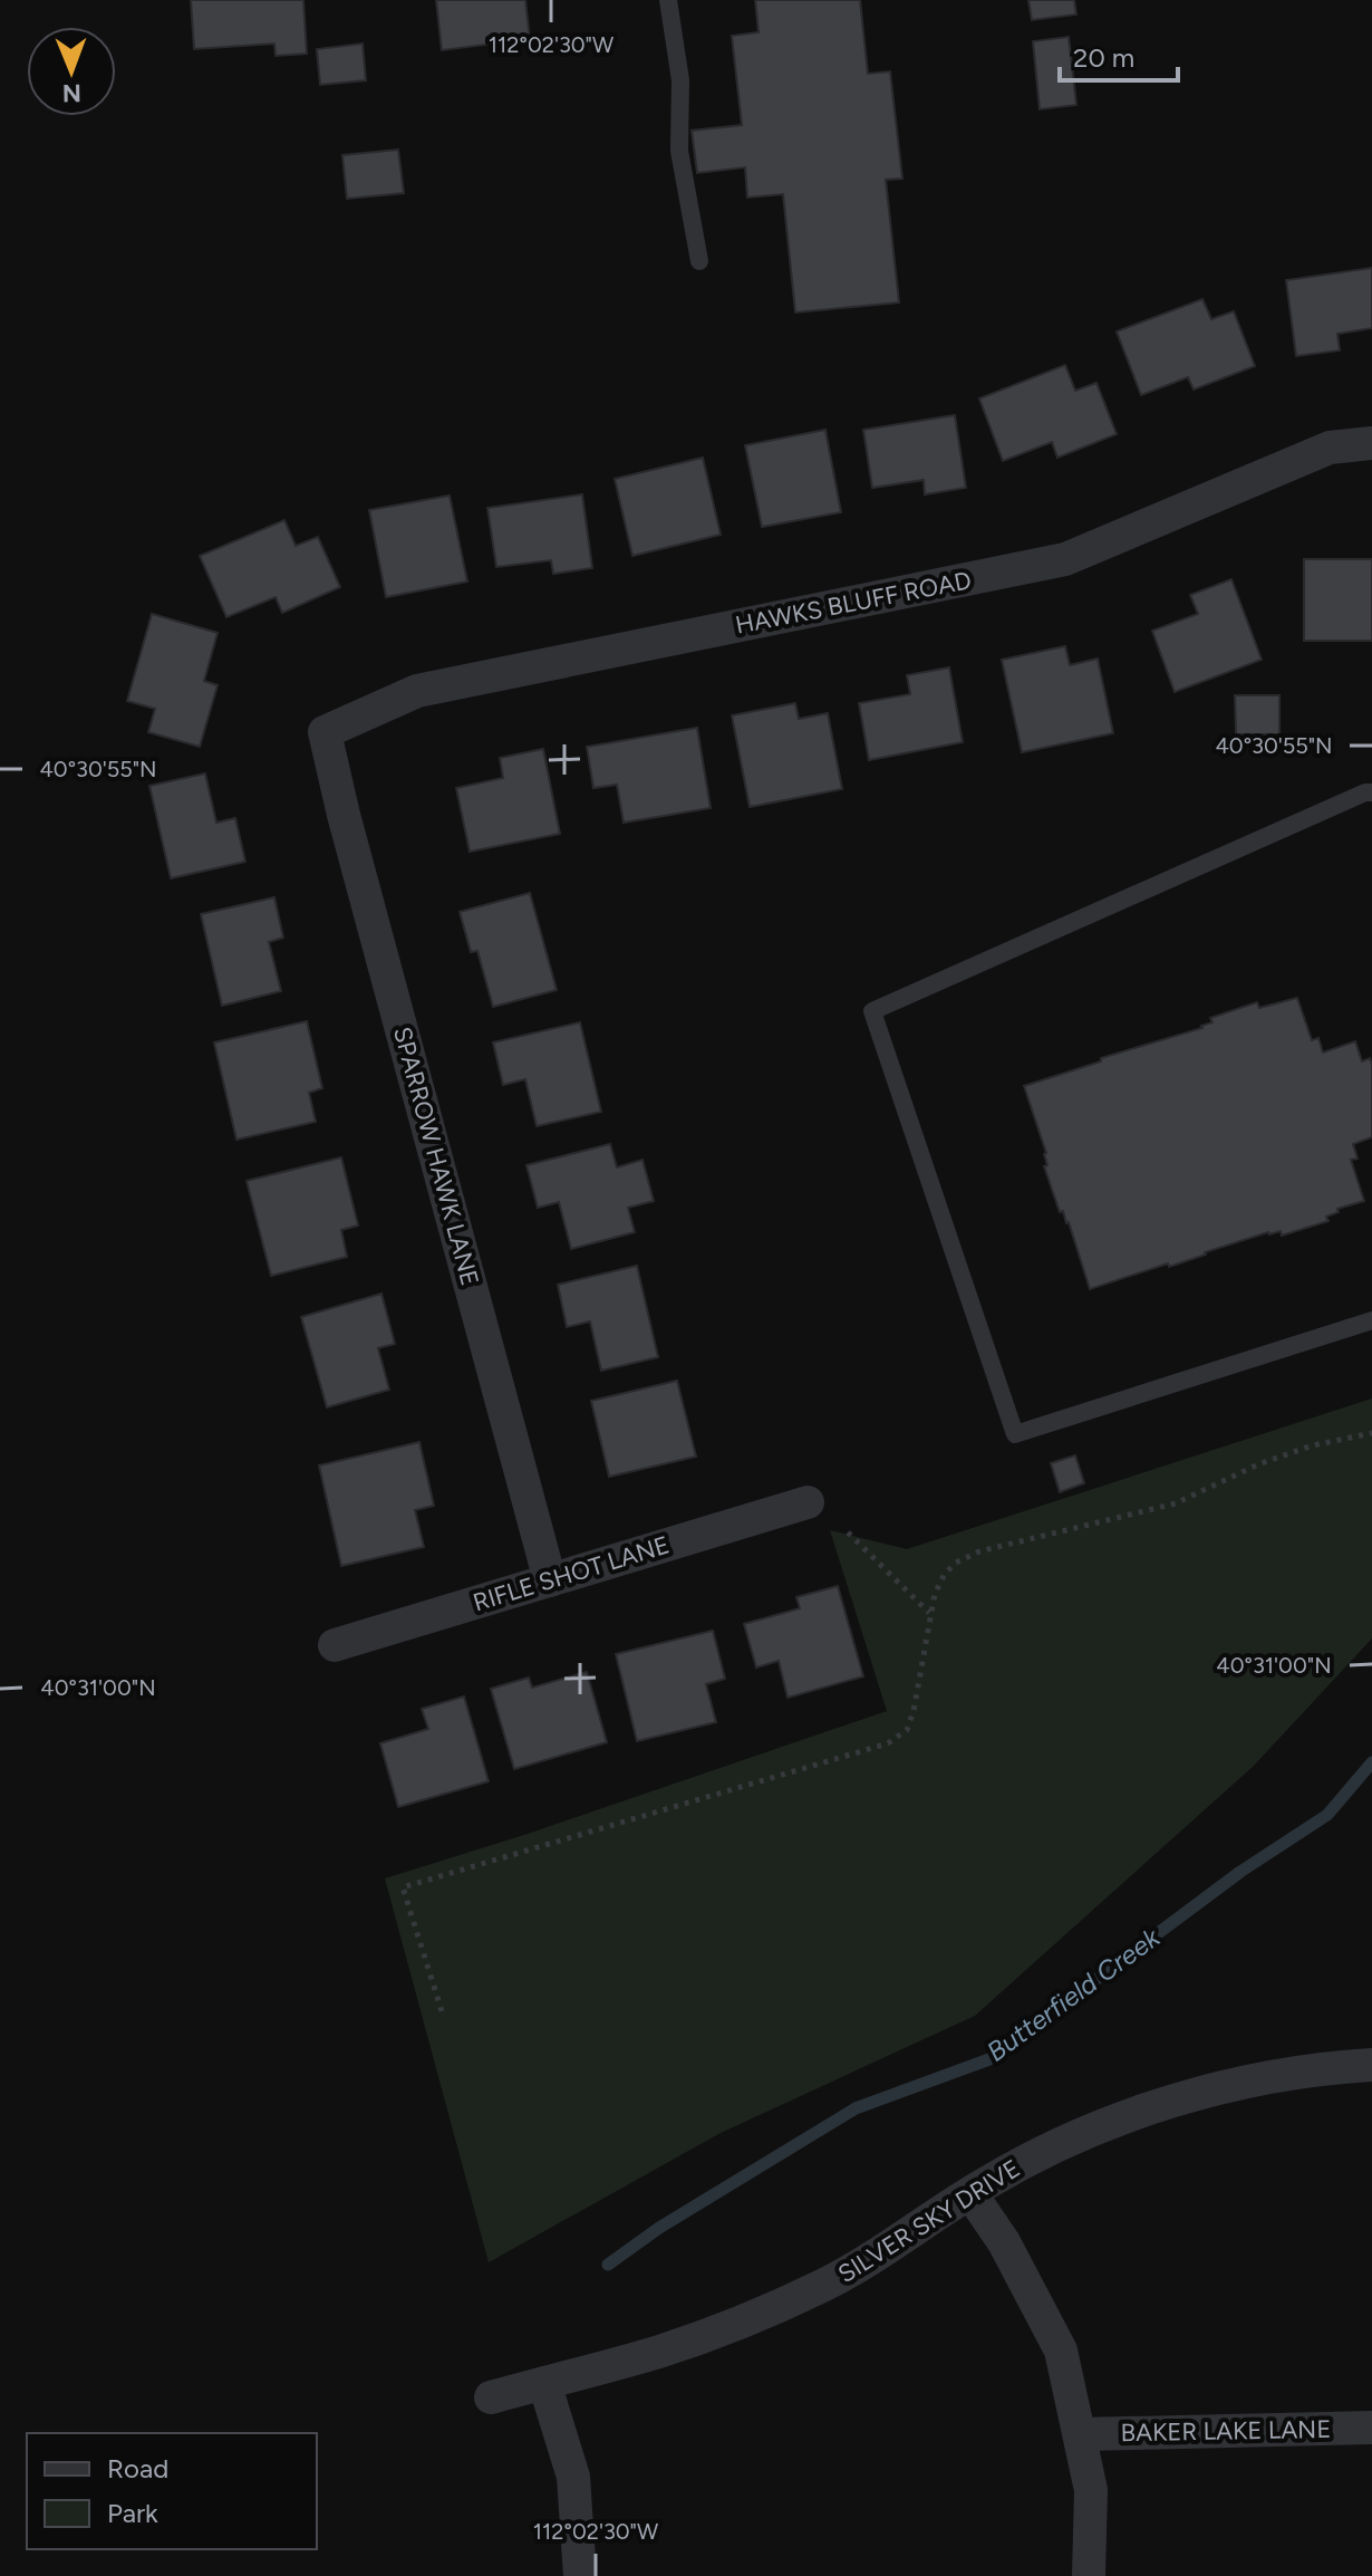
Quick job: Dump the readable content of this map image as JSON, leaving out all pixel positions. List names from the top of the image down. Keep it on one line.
{"streets":{"street":["HAWKS BLUFF ROAD","SPARROW HAWK LANE","RIFLE SHOT LANE","SILVER SKY DRIVE","BAKER LAKE LANE"]},"crossings":[["HAWKS BLUFF ROAD","SPARROW HAWK LANE"],["SPARROW HAWK LANE","RIFLE SHOT LANE"]],"water":["Butterfield Creek"],"legend":["Road","Park"],"scale_bar":"20 m","north":"bottom","coordinates":["112°02'30\"W","40°30'55\"N","40°31'00\"N"]}
